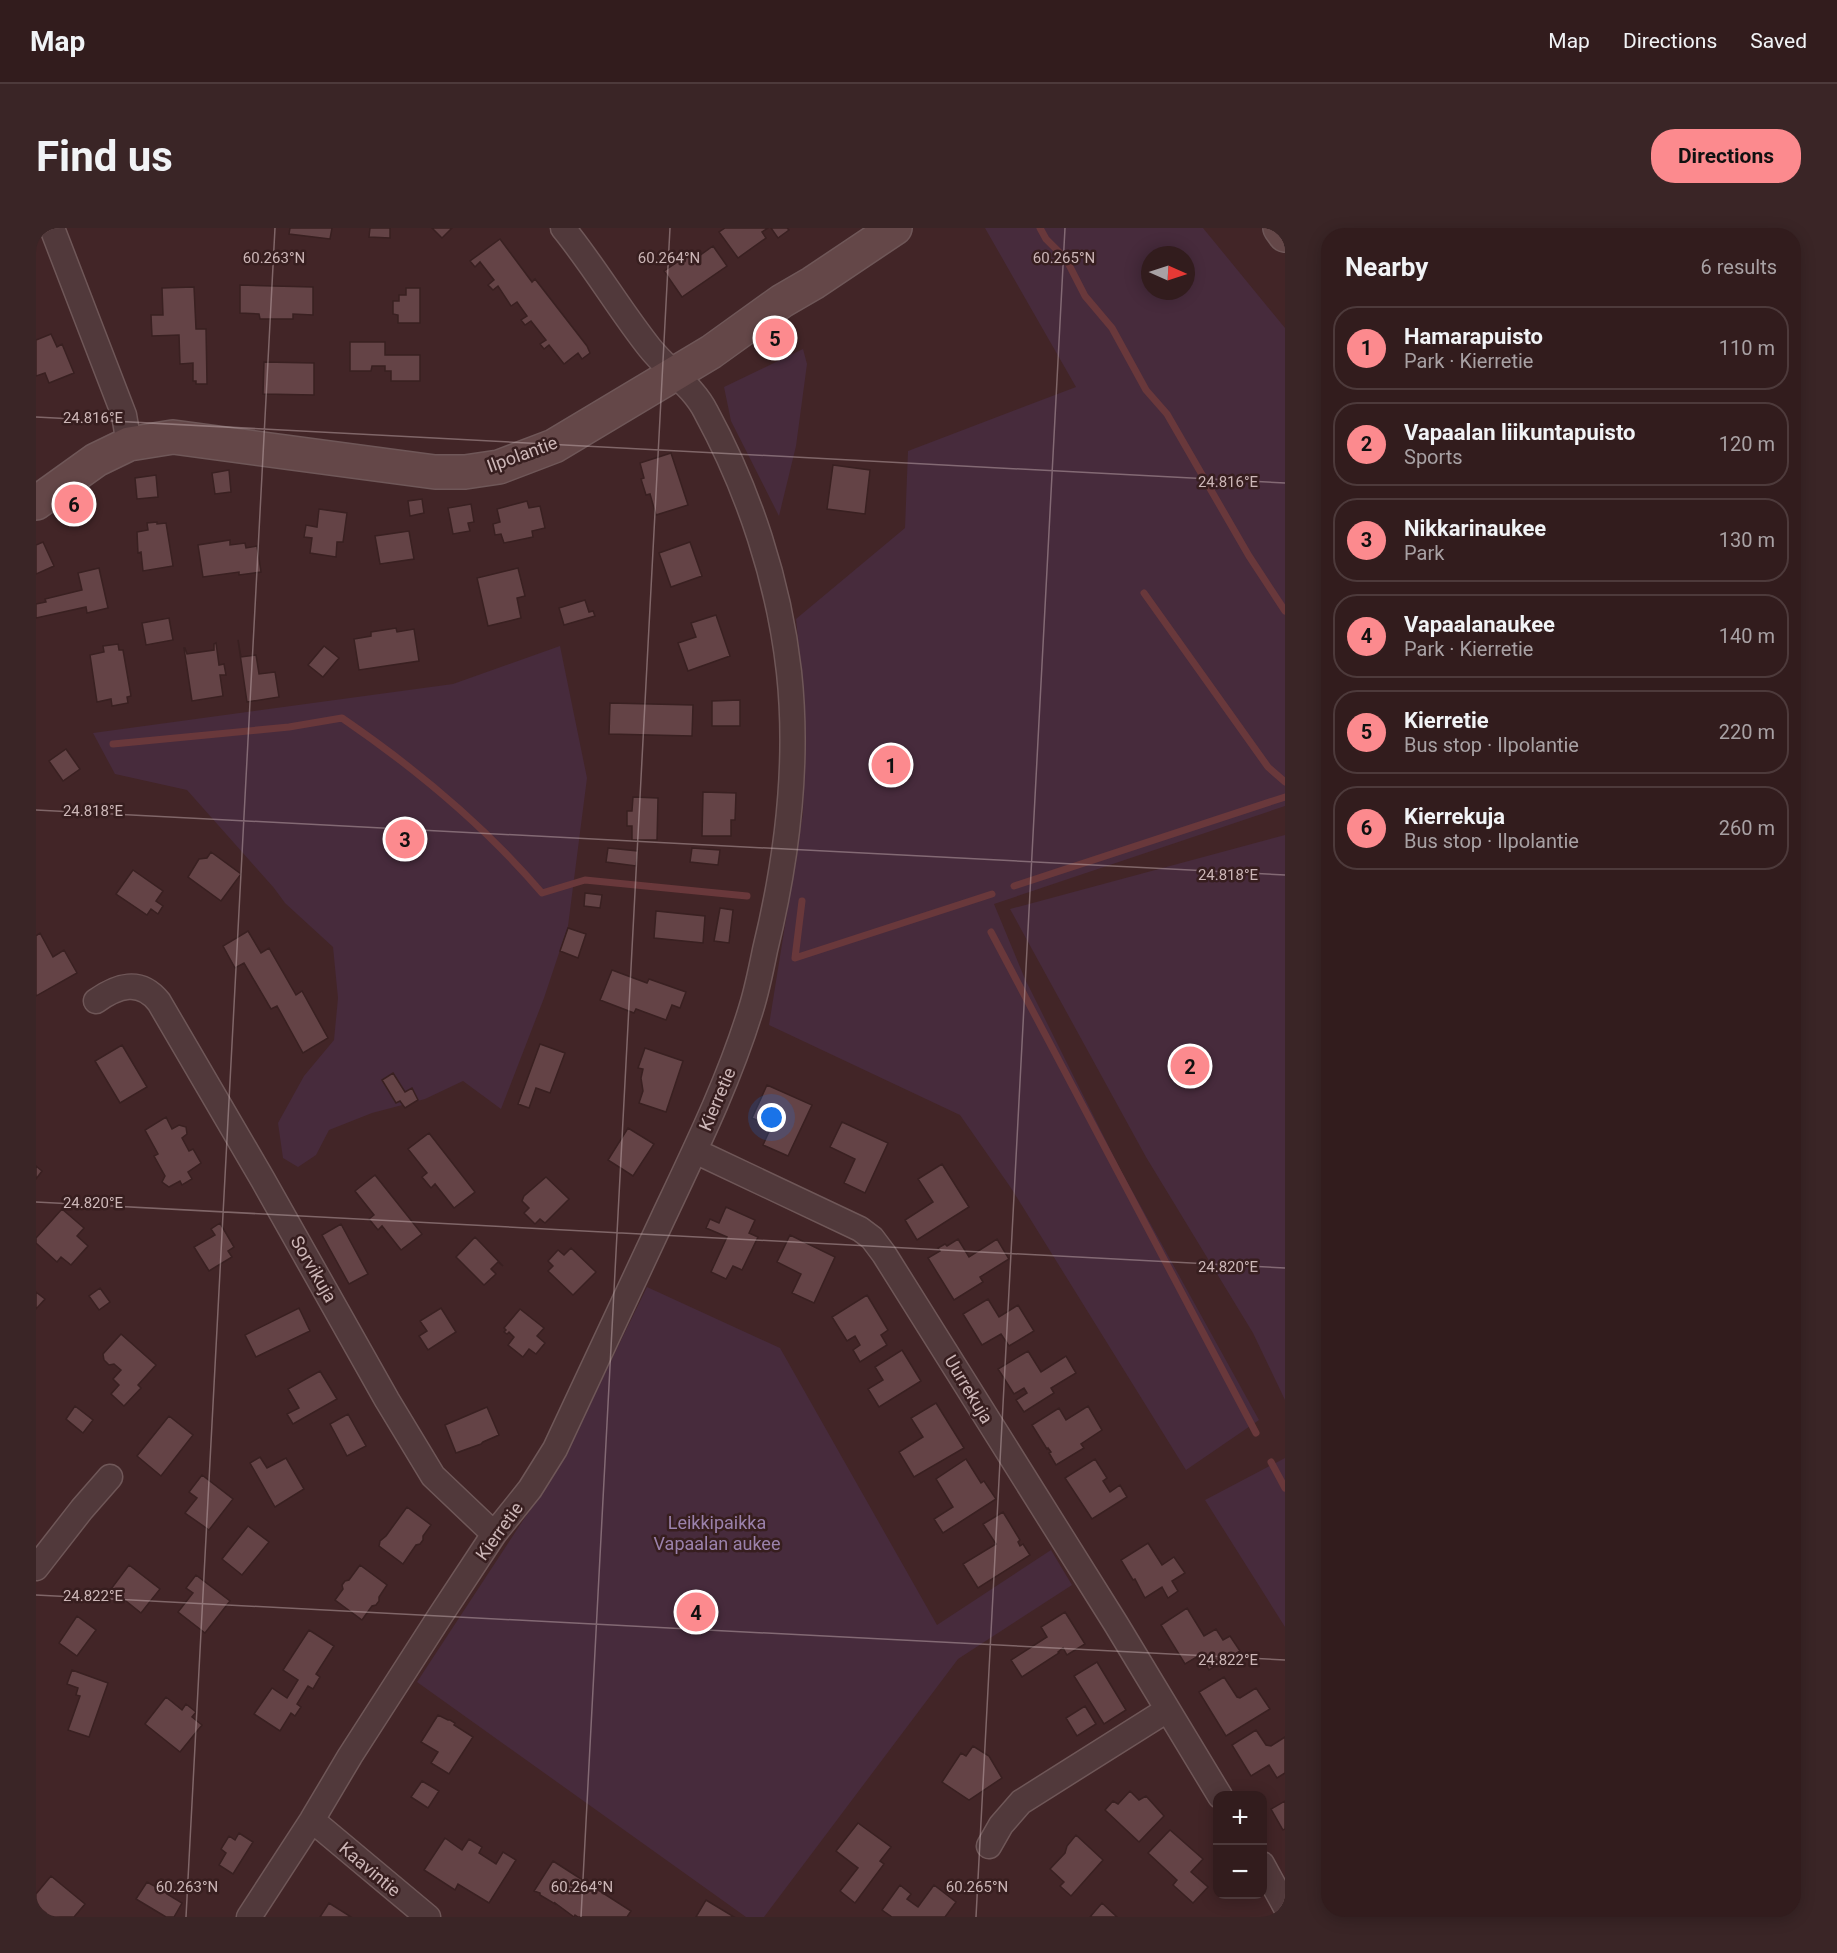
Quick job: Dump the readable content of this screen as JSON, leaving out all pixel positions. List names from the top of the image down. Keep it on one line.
{"streets":{"street":["Ilpolantie","Kierretie","Sorvikuja","Uurrekuja","Kaavintie"]},"crossings":[["Ilpolantie","Kierretie"],["Kierretie","Sorvikuja"],["Kierretie","Uurrekuja"],["Kierretie","Kaavintie"]],"parks":["Leikkipaikka Vapaalan aukee"],"north":"right","page":{"header":"Map","nav":["Map","Directions","Saved"],"buttons":"Directions","title":"Find us","heading":["Nearby","6 results"],"list":[{"mark":"1","name":"Hamarapuisto","note":"Park · Kierretie","value":"110 m"},{"mark":"2","name":"Vapaalan liikuntapuisto","note":"Sports","value":"120 m"},{"mark":"3","name":"Nikkarinaukee","note":"Park","value":"130 m"},{"mark":"4","name":"Vapaalanaukee","note":"Park · Kierretie","value":"140 m"},{"mark":"5","name":"Kierretie","note":"Bus stop · Ilpolantie","value":"220 m"},{"mark":"6","name":"Kierrekuja","note":"Bus stop · Ilpolantie","value":"260 m"}],"pins":["5","6","1","3","2","4"],"map_buttons":["+","−"]},"coordinates":["60.263°N","60.264°N","60.265°N","24.816°E","24.818°E","24.820°E","24.822°E"]}
